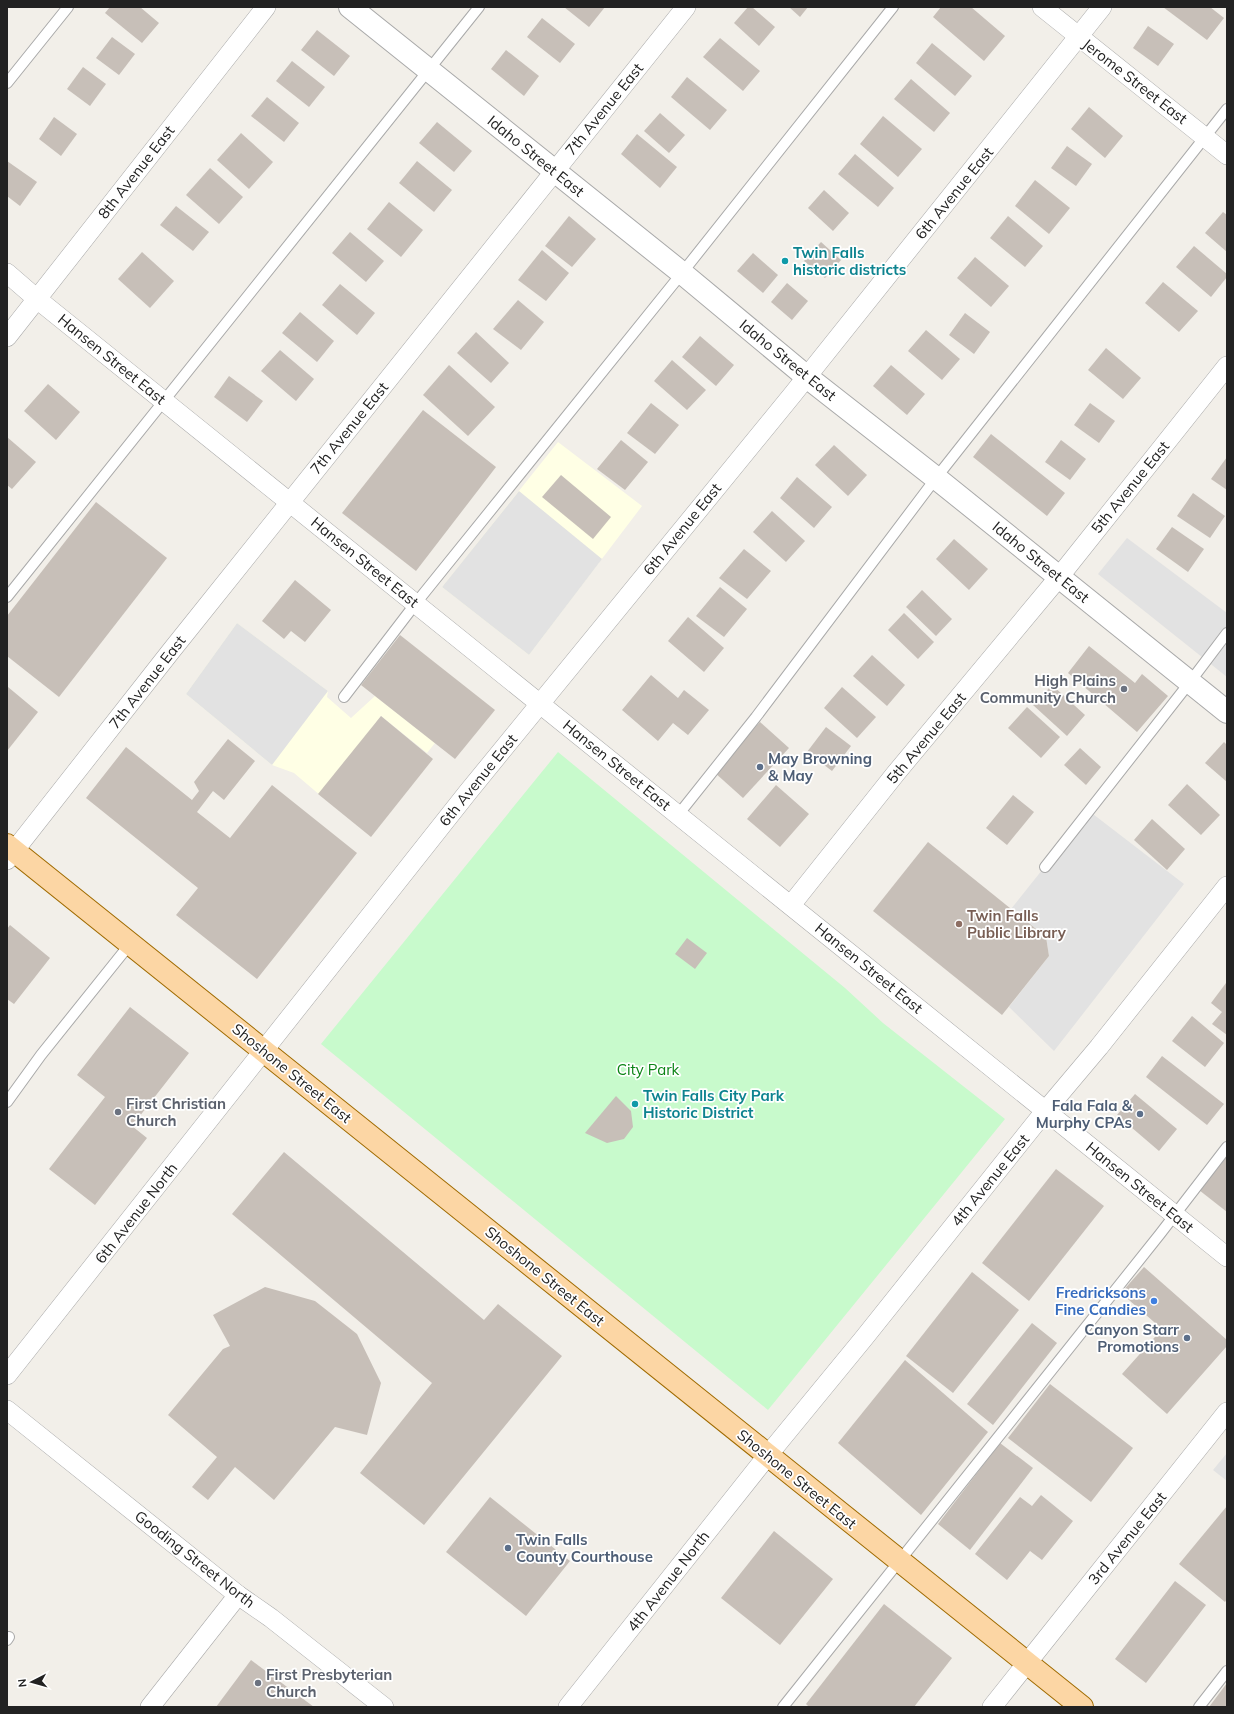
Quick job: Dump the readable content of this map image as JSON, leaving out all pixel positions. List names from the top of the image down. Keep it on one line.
{"streets":{"main road":["Shoshone Street East"],"street":["Jerome Street East","7th Avenue East","Idaho Street East","8th Avenue East","6th Avenue East","Hansen Street East","5th Avenue East","4th Avenue East","6th Avenue North","3rd Avenue East","Gooding Street North","4th Avenue North"]},"crossings":[["Jerome Street East","6th Avenue East"],["7th Avenue East","Idaho Street East"],["7th Avenue East","Hansen Street East"],["7th Avenue East","Shoshone Street East"],["Idaho Street East","6th Avenue East"],["Idaho Street East","5th Avenue East"],["8th Avenue East","Hansen Street East"],["6th Avenue East","Hansen Street East"],["6th Avenue East","Shoshone Street East"],["6th Avenue East","6th Avenue North"],["Hansen Street East","5th Avenue East"],["Hansen Street East","4th Avenue East"],["Shoshone Street East","4th Avenue East"],["Shoshone Street East","6th Avenue North"],["Shoshone Street East","3rd Avenue East"],["Shoshone Street East","4th Avenue North"],["4th Avenue East","4th Avenue North"]],"parks":["City Park"],"places":["Twin Falls historic districts","High Plains Community Church","May Browning & May","Twin Falls Public Library","Twin Falls City Park Historic District","First Christian Church","Fala Fala & Murphy CPAs","Fredricksons Fine Candies","Canyon Starr Promotions","Twin Falls County Courthouse","First Presbyterian Church"],"north":"left"}
